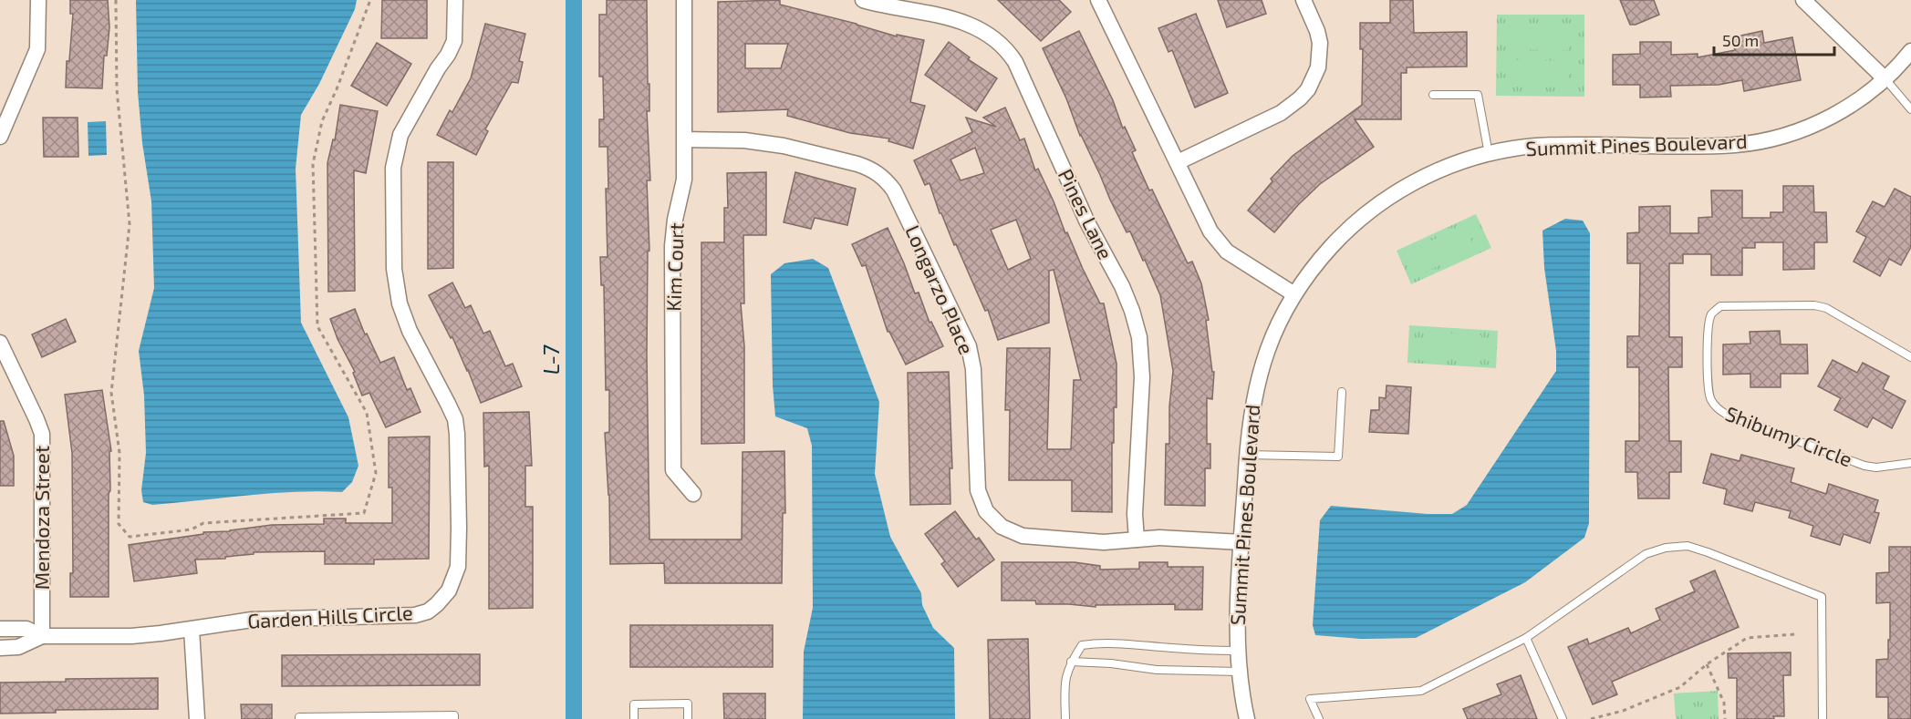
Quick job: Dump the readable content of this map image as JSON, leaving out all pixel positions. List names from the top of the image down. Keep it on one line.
{"streets":{"street":["Summit Pines Boulevard","Pines Lane","Kim Court","Longarzo Place","Mendoza Street","Garden Hills Circle"],"lane":["Shibumy Circle"]},"crossings":[["Summit Pines Boulevard","Longarzo Place"],["Pines Lane","Longarzo Place"],["Kim Court","Longarzo Place"],["Mendoza Street","Garden Hills Circle"]],"water":["L-7"],"scale_bar":"50 m"}
